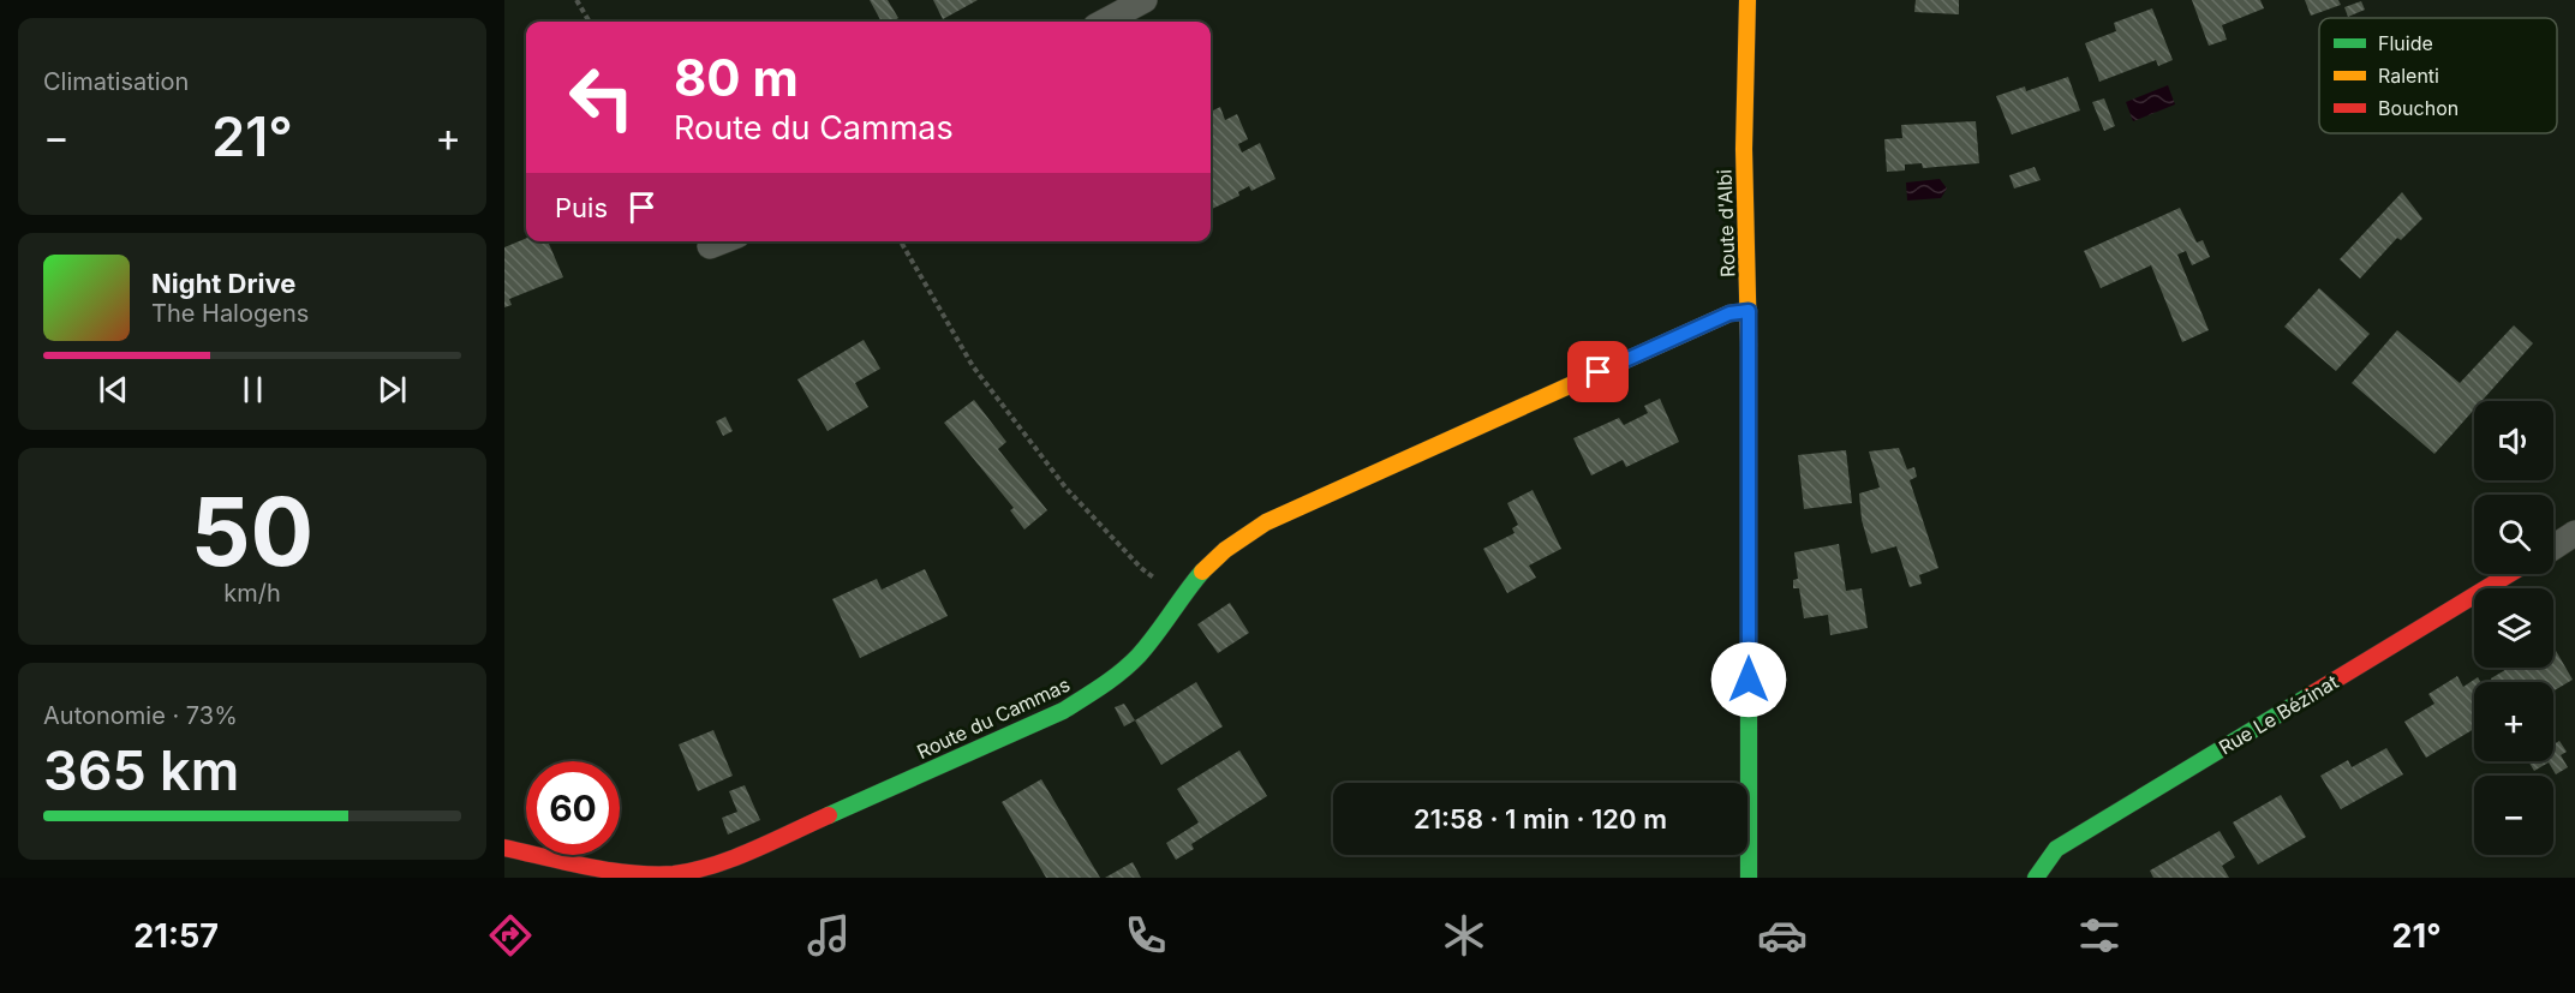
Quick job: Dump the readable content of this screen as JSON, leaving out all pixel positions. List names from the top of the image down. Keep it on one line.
{"streets":{"street":["Route d'Albi","Rue Le Bézinat","Route du Cammas"]},"crossings":[["Route d'Albi","Route du Cammas"]],"legend":["Fluide","Ralenti","Bouchon"],"page":{"tile":["Climatisation",["50","km/h"],["Autonomie · 73%","365 km"]],"turn":["80 m","Route du Cammas"],"heat":["−","21°","+"],"then":"Puis","song":["Night Drive","The Halogens"],"map_buttons":["+","−"],"limit":"60","trip":"21:58 · 1 min · 120 m","tabs":["21:57","21°"]}}
